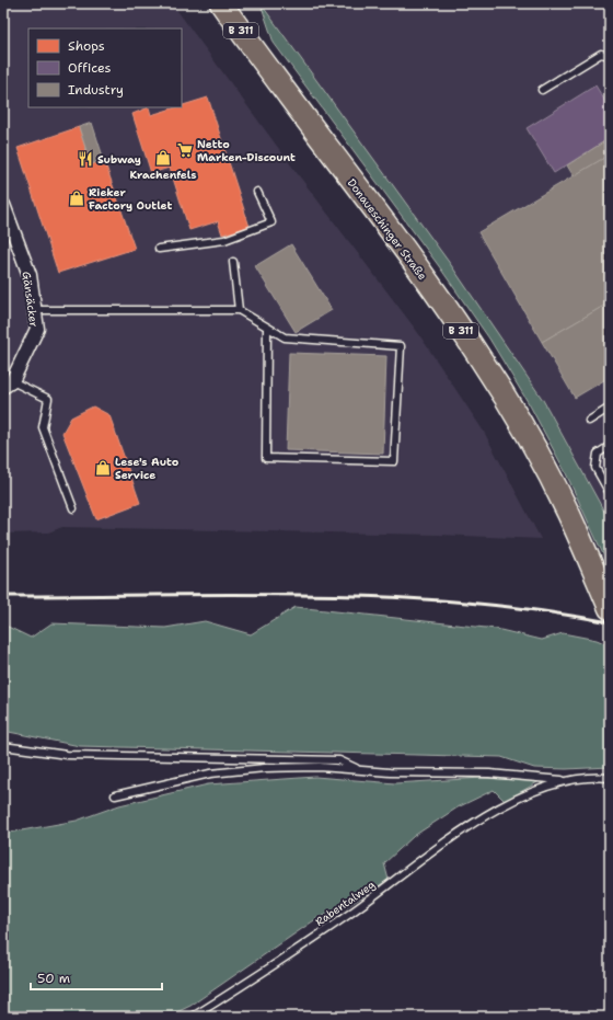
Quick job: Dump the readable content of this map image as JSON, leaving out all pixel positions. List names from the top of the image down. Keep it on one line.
{"streets":{"main road":["B 311","Donaueschinger Straße"],"street":["Gänsäcker"],"lane":["Rabentalweg"]},"places":{"supermarket":["Netto Marken-Discount"],"shop":["Krachenfels","Rieker Factory Outlet","Lese's Auto Service"],"restaurant":["Subway"]},"legend":["Shops","Offices","Industry"],"scale_bar":"50 m"}
